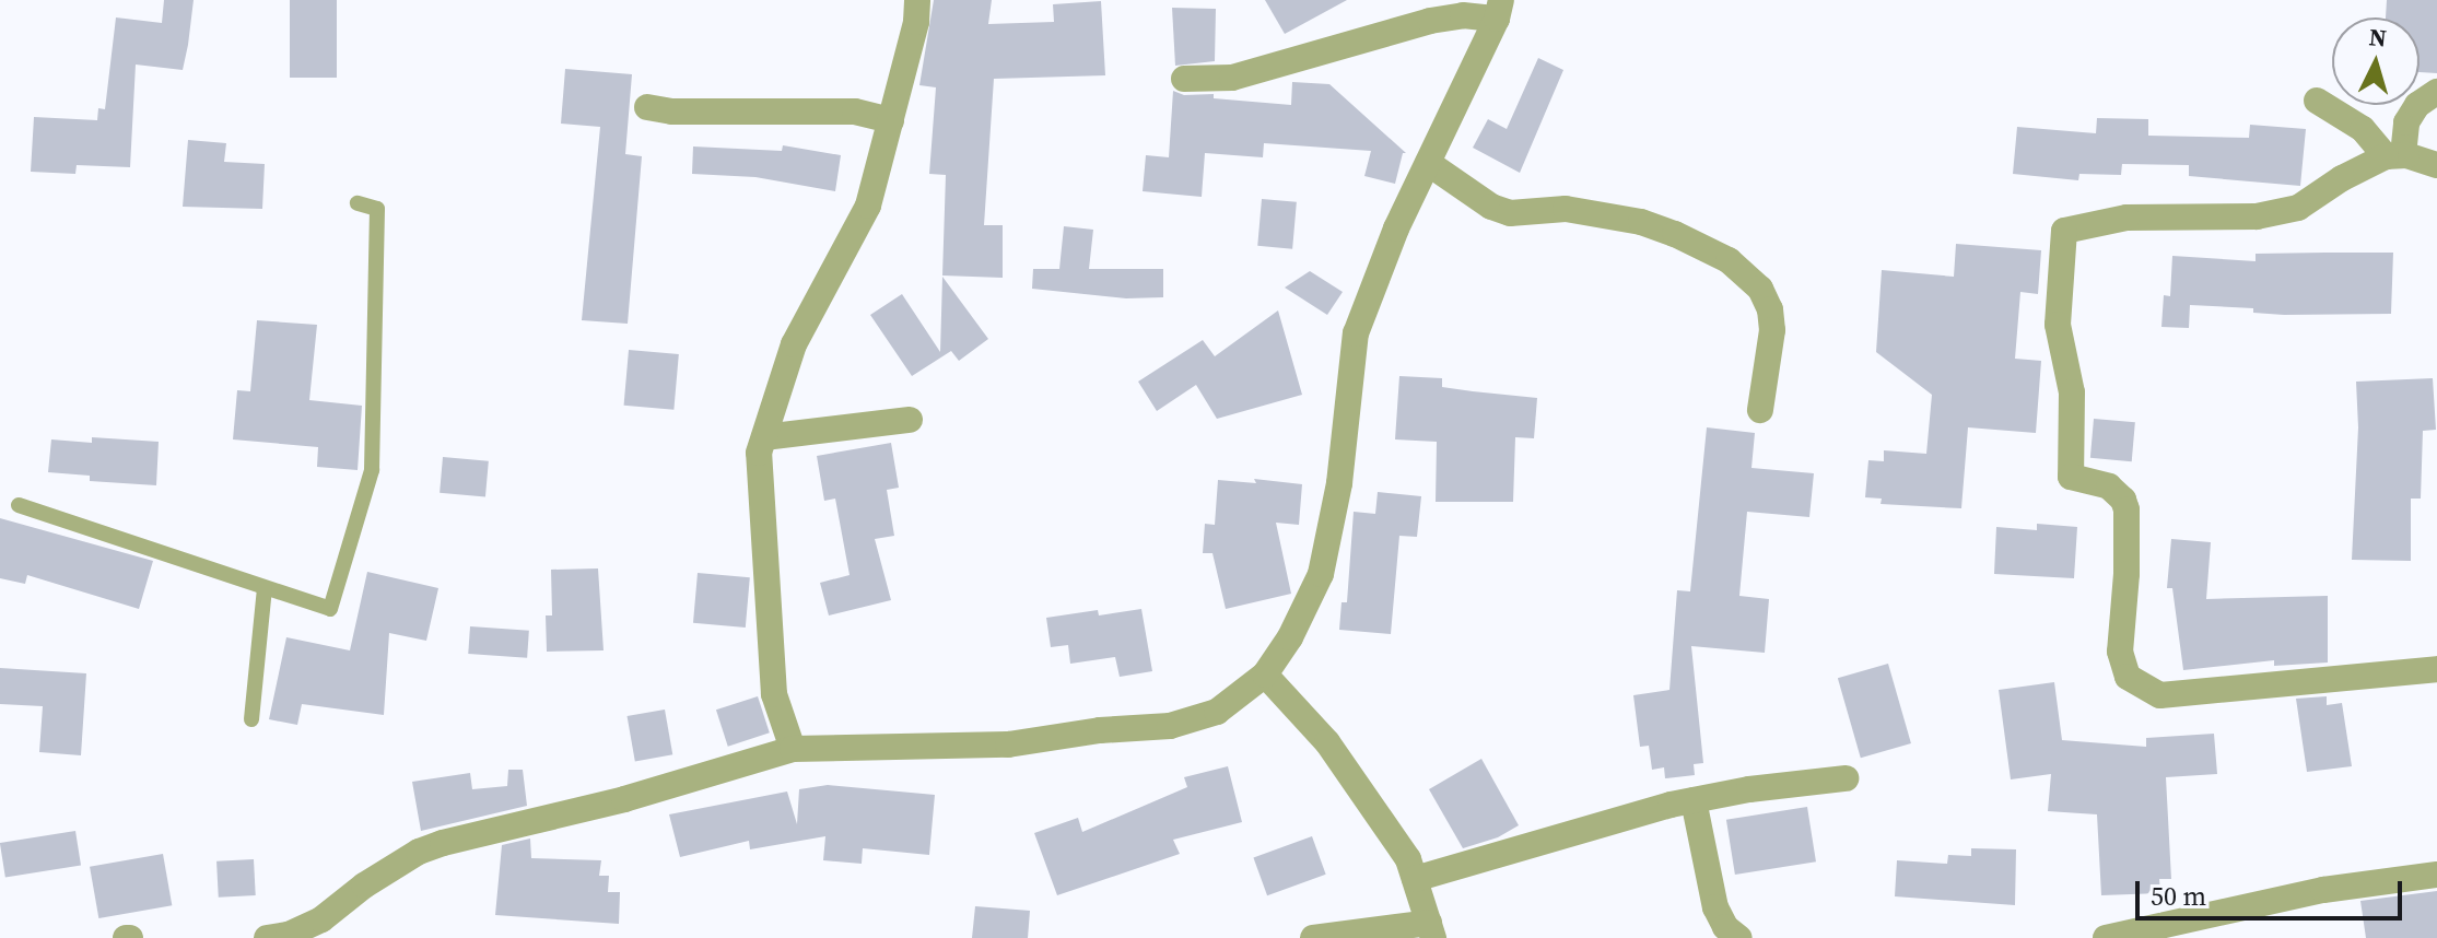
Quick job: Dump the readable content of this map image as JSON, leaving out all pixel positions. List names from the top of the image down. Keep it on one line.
{"scale_bar":"50 m","north":"top"}
